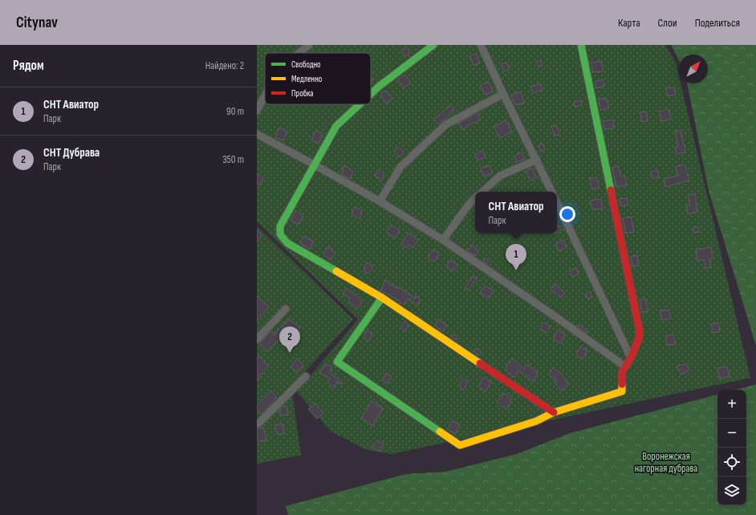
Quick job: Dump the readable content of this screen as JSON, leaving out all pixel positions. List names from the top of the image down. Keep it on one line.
{"parks":["Воронежская нагорная дубрава"],"legend":["Свободно","Медленно","Пробка"],"north":"top right","page":{"header":"Citynav","nav":["Карта","Слои","Поделиться"],"heading":["Рядом","Найдено: 2"],"list":[{"mark":"1","name":"СНТ Авиатор","note":"Парк","value":"90 m"},{"mark":"2","name":"СНТ Дубрава","note":"Парк","value":"350 m"}],"popup":["СНТ Авиатор","Парк"],"pins":["1","2"],"map_buttons":["+","−"]}}
